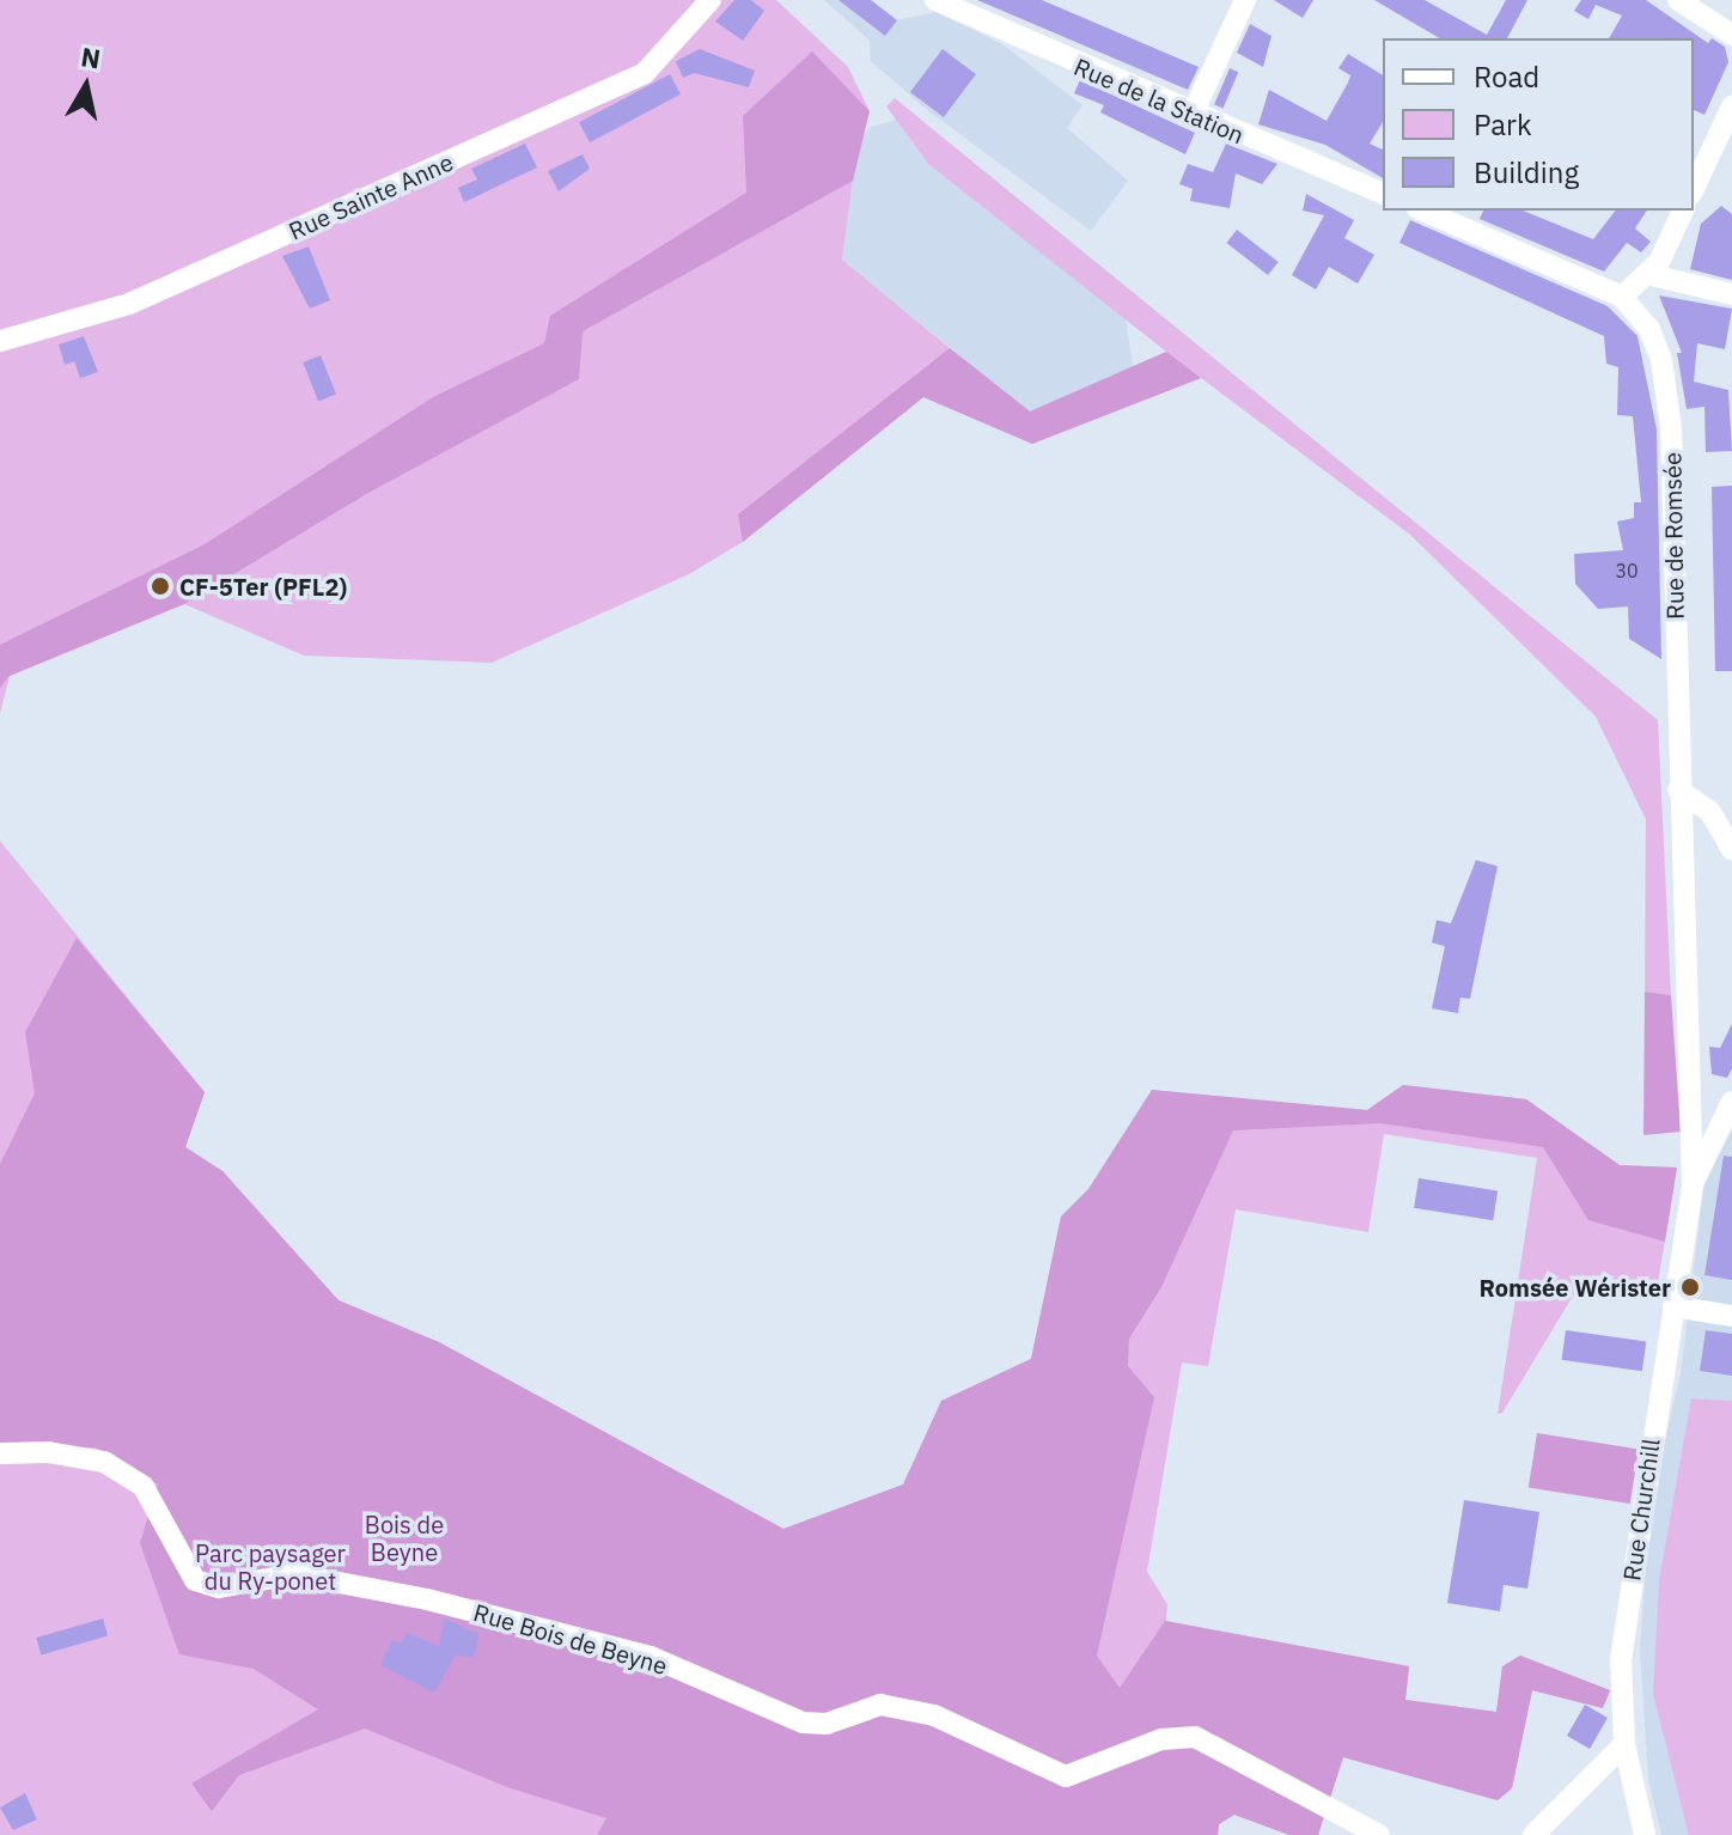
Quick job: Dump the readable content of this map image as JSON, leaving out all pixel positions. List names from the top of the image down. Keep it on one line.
{"streets":{"street":["Rue de la Station","Rue Sainte Anne","Rue de Romsée","Rue Churchill","Rue Bois de Beyne"]},"crossings":[["Rue de Romsée","Rue Churchill"]],"parks":["Bois de Beyne","Parc paysager du Ry-ponet"],"places":["CF-5Ter (PFL2)","Romsée Wérister"],"house_numbers":["30"],"legend":["Road","Park","Building"],"north":"top"}
